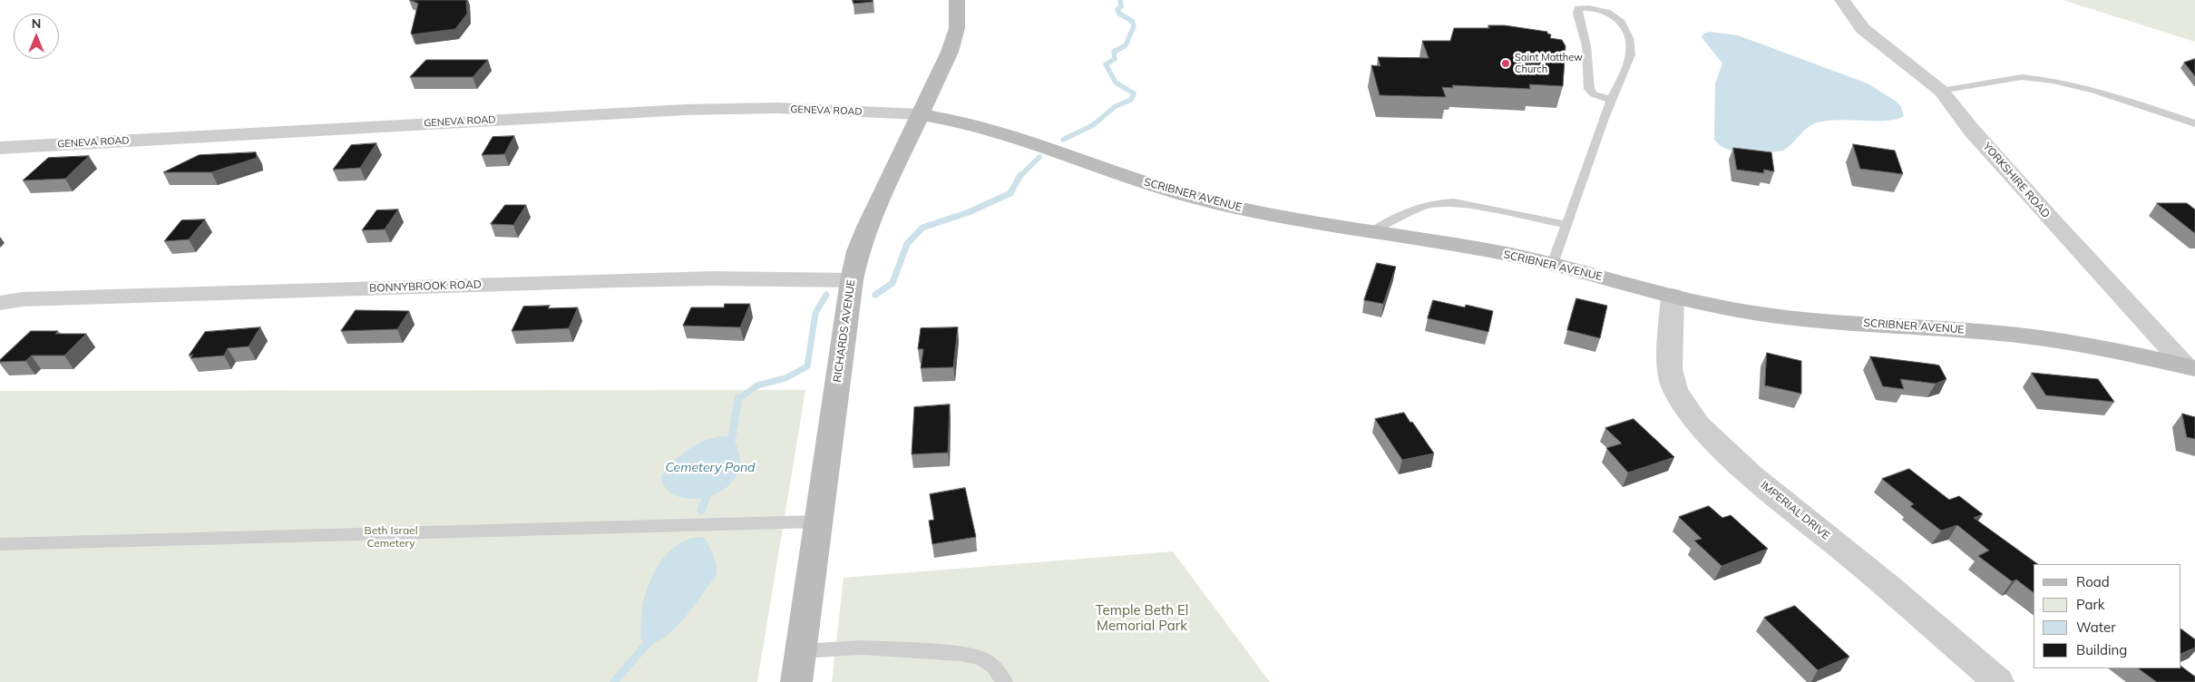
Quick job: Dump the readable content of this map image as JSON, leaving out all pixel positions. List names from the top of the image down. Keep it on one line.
{"streets":{"street":["GENEVA ROAD","YORKSHIRE ROAD","SCRIBNER AVENUE","BONNYBROOK ROAD","RICHARDS AVENUE","IMPERIAL DRIVE"]},"crossings":[["GENEVA ROAD","SCRIBNER AVENUE"],["GENEVA ROAD","RICHARDS AVENUE"],["YORKSHIRE ROAD","SCRIBNER AVENUE"],["SCRIBNER AVENUE","RICHARDS AVENUE"],["SCRIBNER AVENUE","IMPERIAL DRIVE"],["BONNYBROOK ROAD","RICHARDS AVENUE"]],"water":["Cemetery Pond"],"parks":["Beth Israel Cemetery","Temple Beth El Memorial Park"],"places":["Saint Matthew Church"],"legend":["Road","Park","Water","Building"],"north":"top"}
